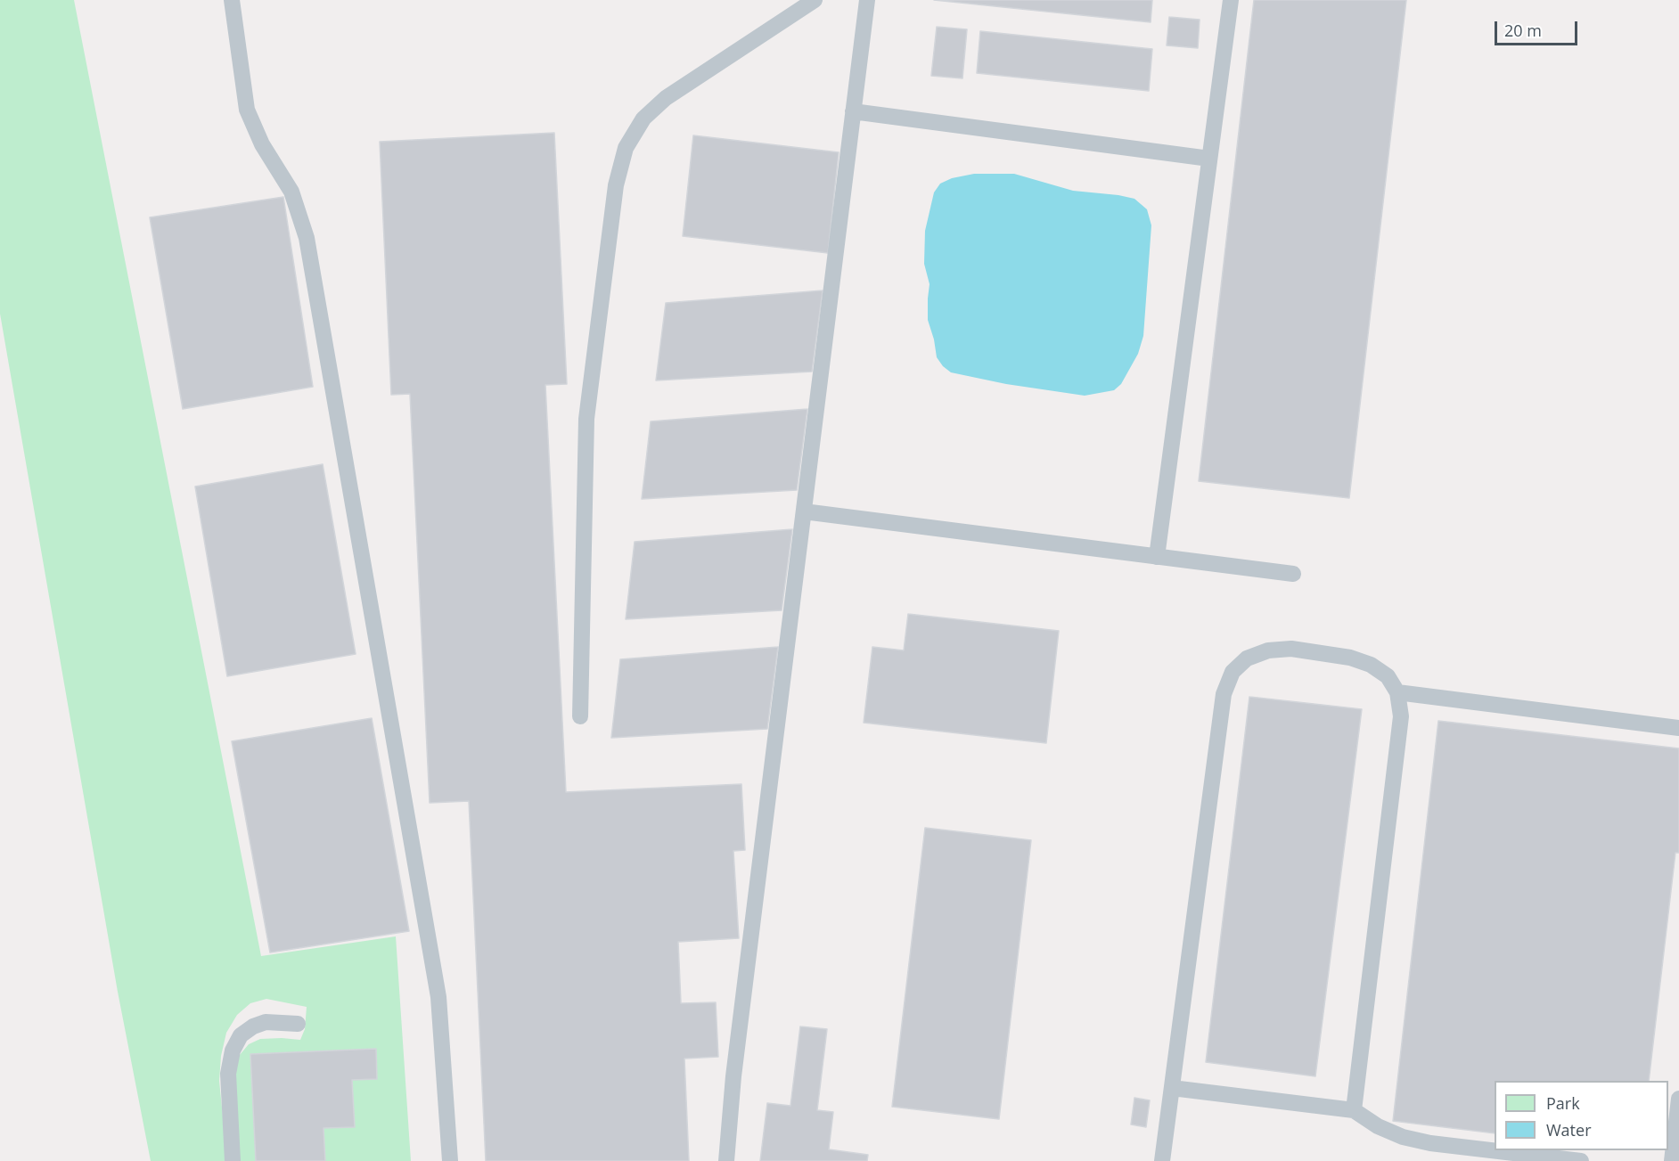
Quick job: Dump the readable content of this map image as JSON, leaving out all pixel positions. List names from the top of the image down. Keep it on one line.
{"legend":["Park","Water"],"scale_bar":"20 m"}
